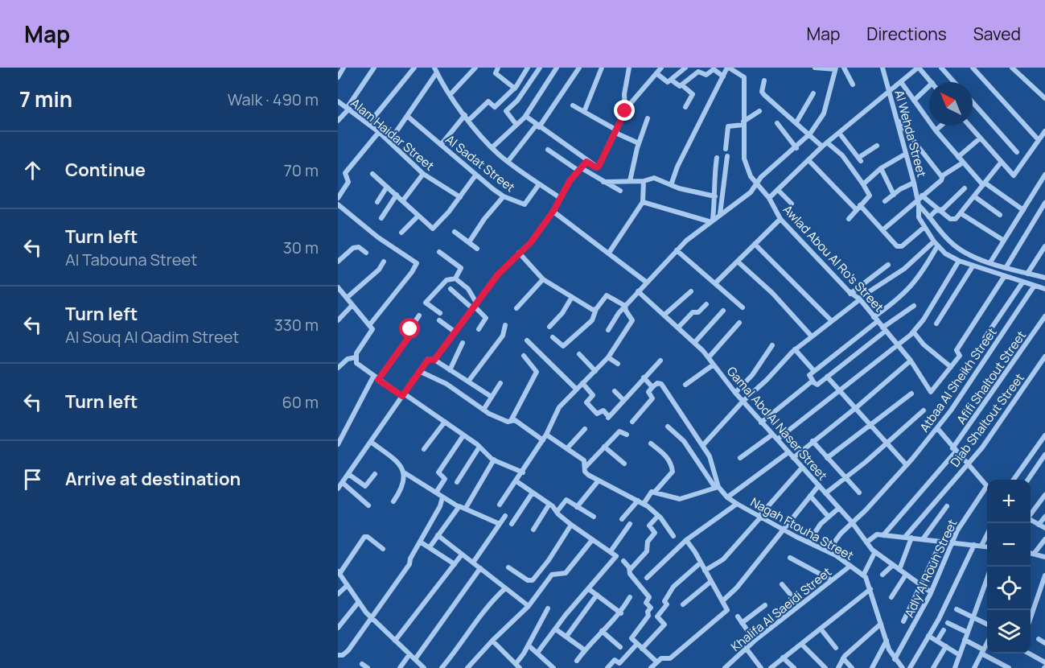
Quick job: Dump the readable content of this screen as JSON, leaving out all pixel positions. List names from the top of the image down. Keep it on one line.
{"streets":{"street":["Al Wehda Street","Alam Haidar Street","Al Sadat Street","Awlad Abou Al Ro's Street","Afifi Shaltout Street","Atbaa Al Sheikh Street","Diab Shaltout Street","Gamal Abd Al Naser Street","Nagah Ftouha Street","Adly Al Rouh Street","Khalifa Al Saeidi Street"]},"crossings":[["Atbaa Al Sheikh Street","Gamal Abd Al Naser Street"],["Atbaa Al Sheikh Street","Nagah Ftouha Street"],["Gamal Abd Al Naser Street","Adly Al Rouh Street"],["Nagah Ftouha Street","Adly Al Rouh Street"],["Nagah Ftouha Street","Khalifa Al Saeidi Street"]],"north":"top left","page":{"header":"Map","nav":["Map","Directions","Saved"],"heading":["7 min","Walk · 490 m"],"list":[["Continue","70 m"],["Turn left","Al Tabouna Street","30 m"],["Turn left","Al Souq Al Qadim Street","330 m"],["Turn left","60 m"],"Arrive at destination"],"map_buttons":["+","−"]}}
